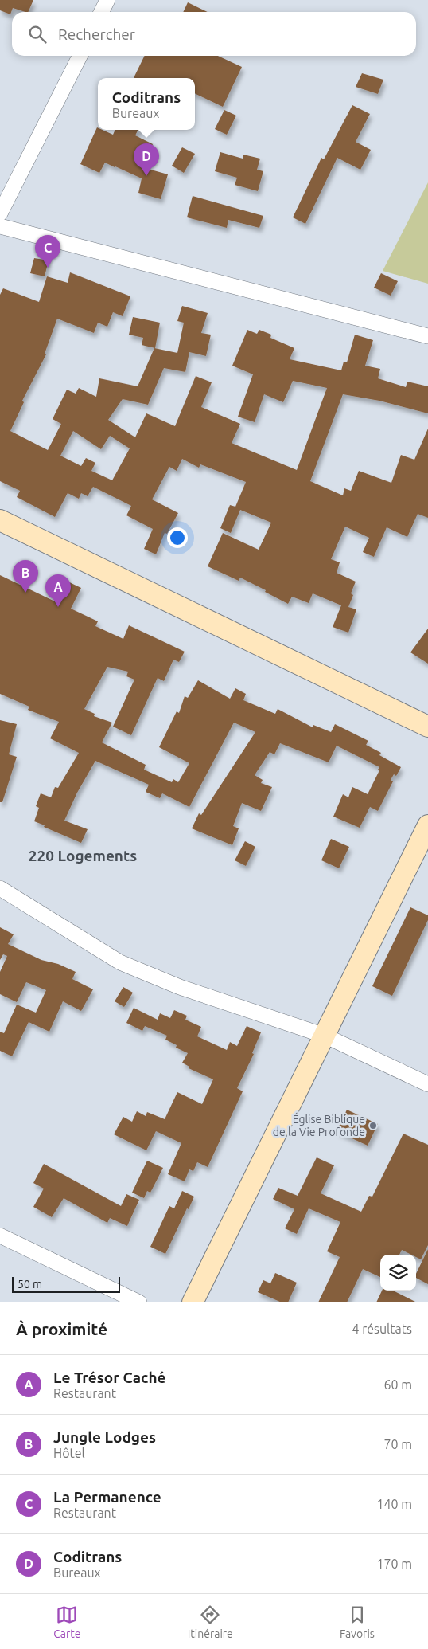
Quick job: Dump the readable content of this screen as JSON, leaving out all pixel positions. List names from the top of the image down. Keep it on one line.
{"districts":["220 Logements"],"places":["Église Biblique de la Vie Profonde"],"scale_bar":"50 m","page":{"search":"Rechercher","popup":["Coditrans","Bureaux"],"pins":["D","C","B","A"],"scale":"50 m","heading":["À proximité","4 résultats"],"list":[{"mark":"A","name":"Le Trésor Caché","note":"Restaurant","value":"60 m"},{"mark":"B","name":"Jungle Lodges","note":"Hôtel","value":"70 m"},{"mark":"C","name":"La Permanence","note":"Restaurant","value":"140 m"},{"mark":"D","name":"Coditrans","note":"Bureaux","value":"170 m"}],"nav":["Carte","Itinéraire","Favoris"]}}
